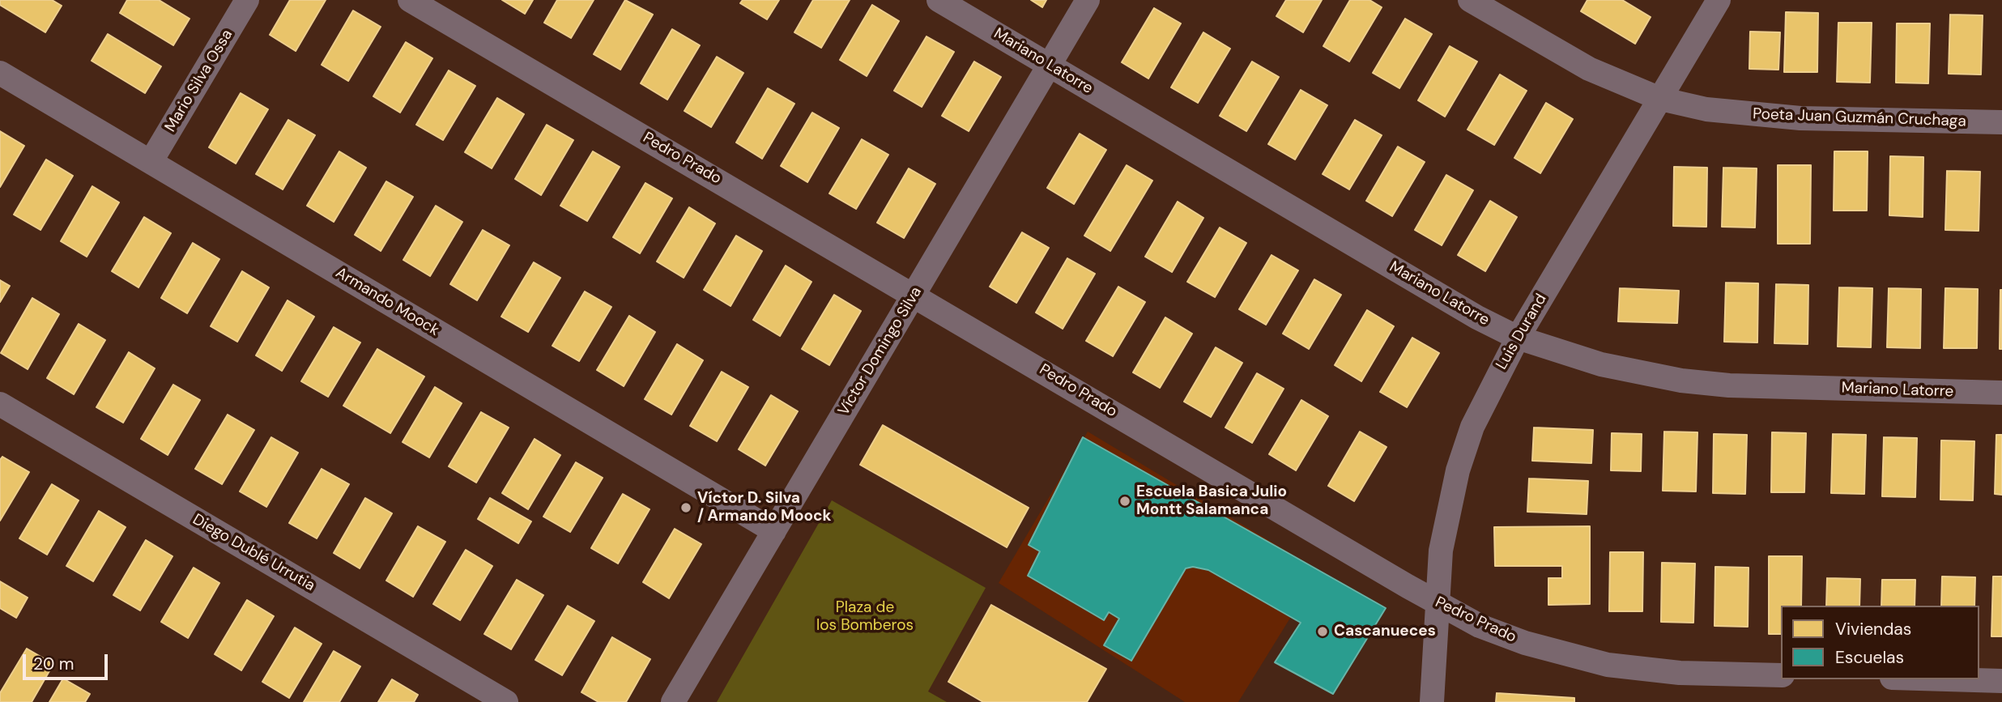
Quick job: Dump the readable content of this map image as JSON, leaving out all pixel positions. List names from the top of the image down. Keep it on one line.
{"streets":{"street":["Mariano Latorre","Mario Silva Ossa","Poeta Juan Guzmán Cruchaga","Pedro Prado","Armando Moock","Luis Durand","Víctor Domingo Silva","Diego Dublé Urrutia"]},"crossings":[["Mariano Latorre","Luis Durand"],["Mariano Latorre","Víctor Domingo Silva"],["Mario Silva Ossa","Armando Moock"],["Poeta Juan Guzmán Cruchaga","Luis Durand"],["Pedro Prado","Luis Durand"],["Pedro Prado","Víctor Domingo Silva"],["Armando Moock","Víctor Domingo Silva"]],"parks":["Plaza de los Bomberos"],"places":["Escuela Basica Julio Montt Salamanca","Víctor D. Silva / Armando Moock","Cascanueces"],"legend":["Viviendas","Escuelas"],"scale_bar":"20 m"}
